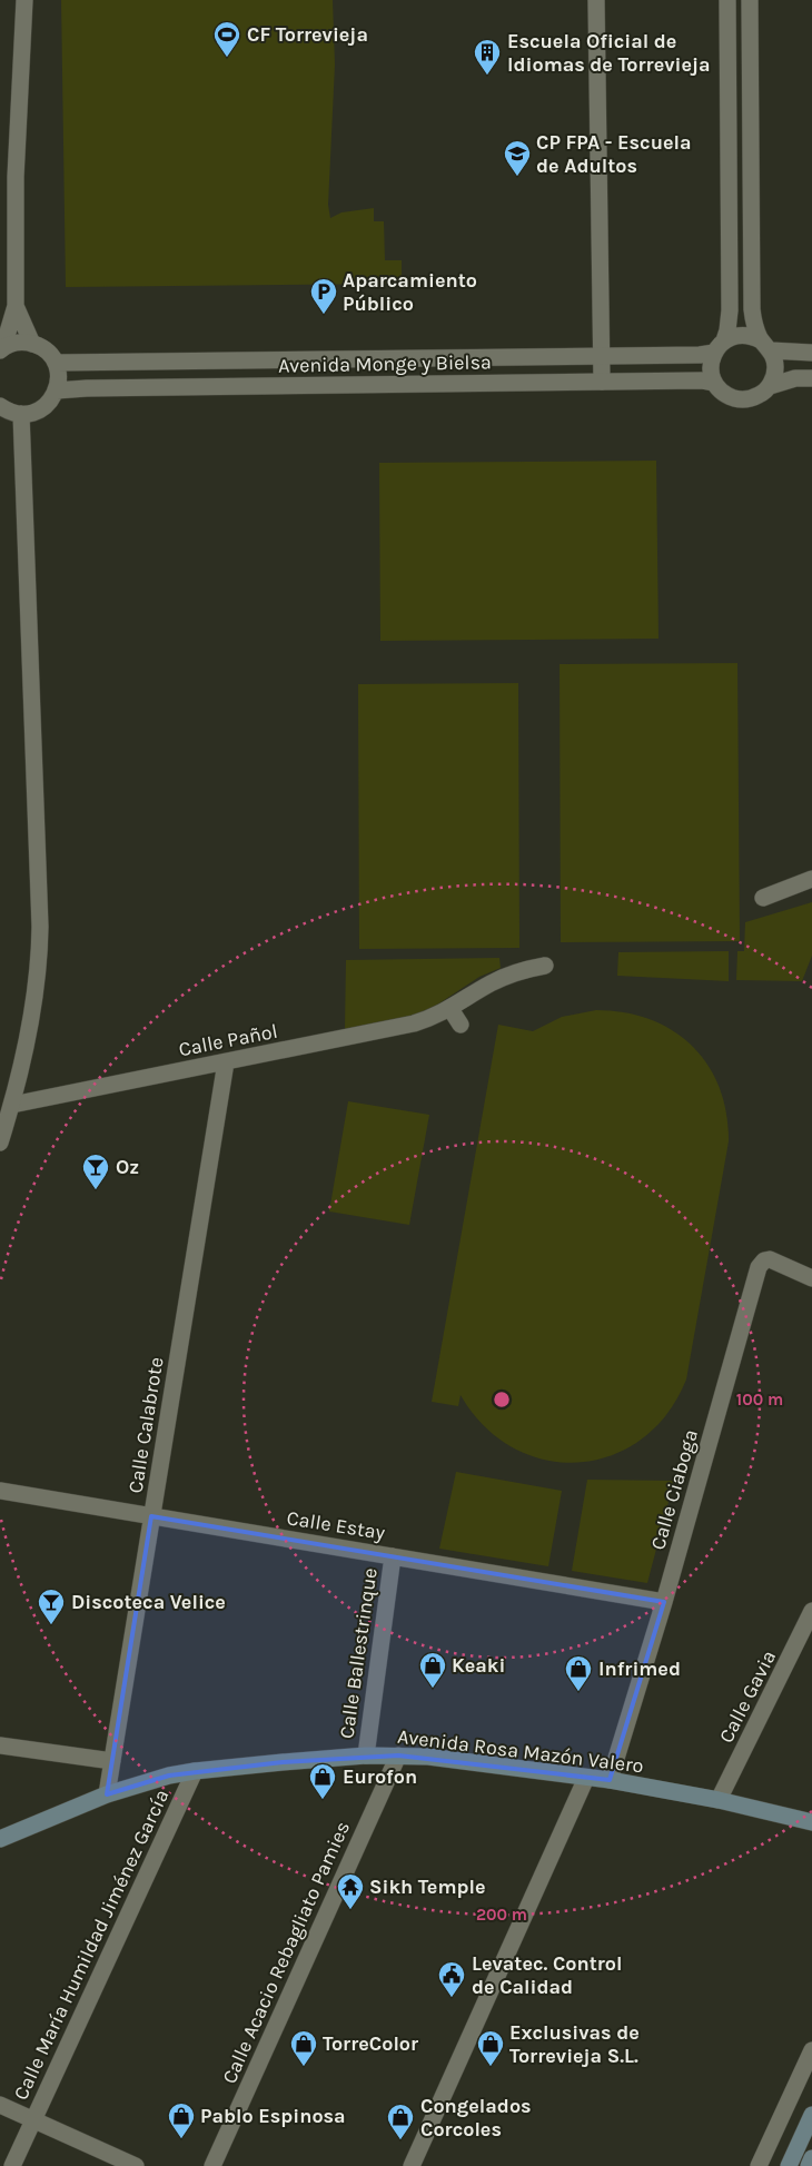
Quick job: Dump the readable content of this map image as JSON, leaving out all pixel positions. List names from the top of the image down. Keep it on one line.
{"streets":{"main road":["Avenida Rosa Mazón Valero"],"street":["Avenida Monge y Bielsa","Calle Pañol","Calle Calabrote","Calle Ciaboga","Calle Estay","Calle Ballestrinque","Calle Gavia","Calle María Humildad Jiménez García","Calle Acacio Rebagliato Pamies"]},"crossings":[["Calle Pañol","Calle Calabrote"],["Calle Calabrote","Calle Estay"],["Calle Calabrote","Avenida Rosa Mazón Valero"],["Calle Ciaboga","Calle Estay"],["Calle Ciaboga","Avenida Rosa Mazón Valero"],["Calle Estay","Calle Ballestrinque"],["Calle Ballestrinque","Avenida Rosa Mazón Valero"],["Calle Gavia","Avenida Rosa Mazón Valero"],["Avenida Rosa Mazón Valero","Calle María Humildad Jiménez García"],["Avenida Rosa Mazón Valero","Calle Acacio Rebagliato Pamies"]],"places":{"sports":["CF Torrevieja"],"building":["Escuela Oficial de Idiomas de Torrevieja"],"school or university":["CP FPA - Escuela de Adultos"],"parking":["Aparcamiento Público"],"bar":["Oz","Discoteca Velice"],"shop":["Keaki","Infrimed","Eurofon","TorreColor","Exclusivas de Torrevieja S.L.","Pablo Espinosa","Congelados Corcoles"],"temple":["Sikh Temple"],"public building":["Levatec. Control de Calidad"]},"rings":["100 m","200 m"]}
